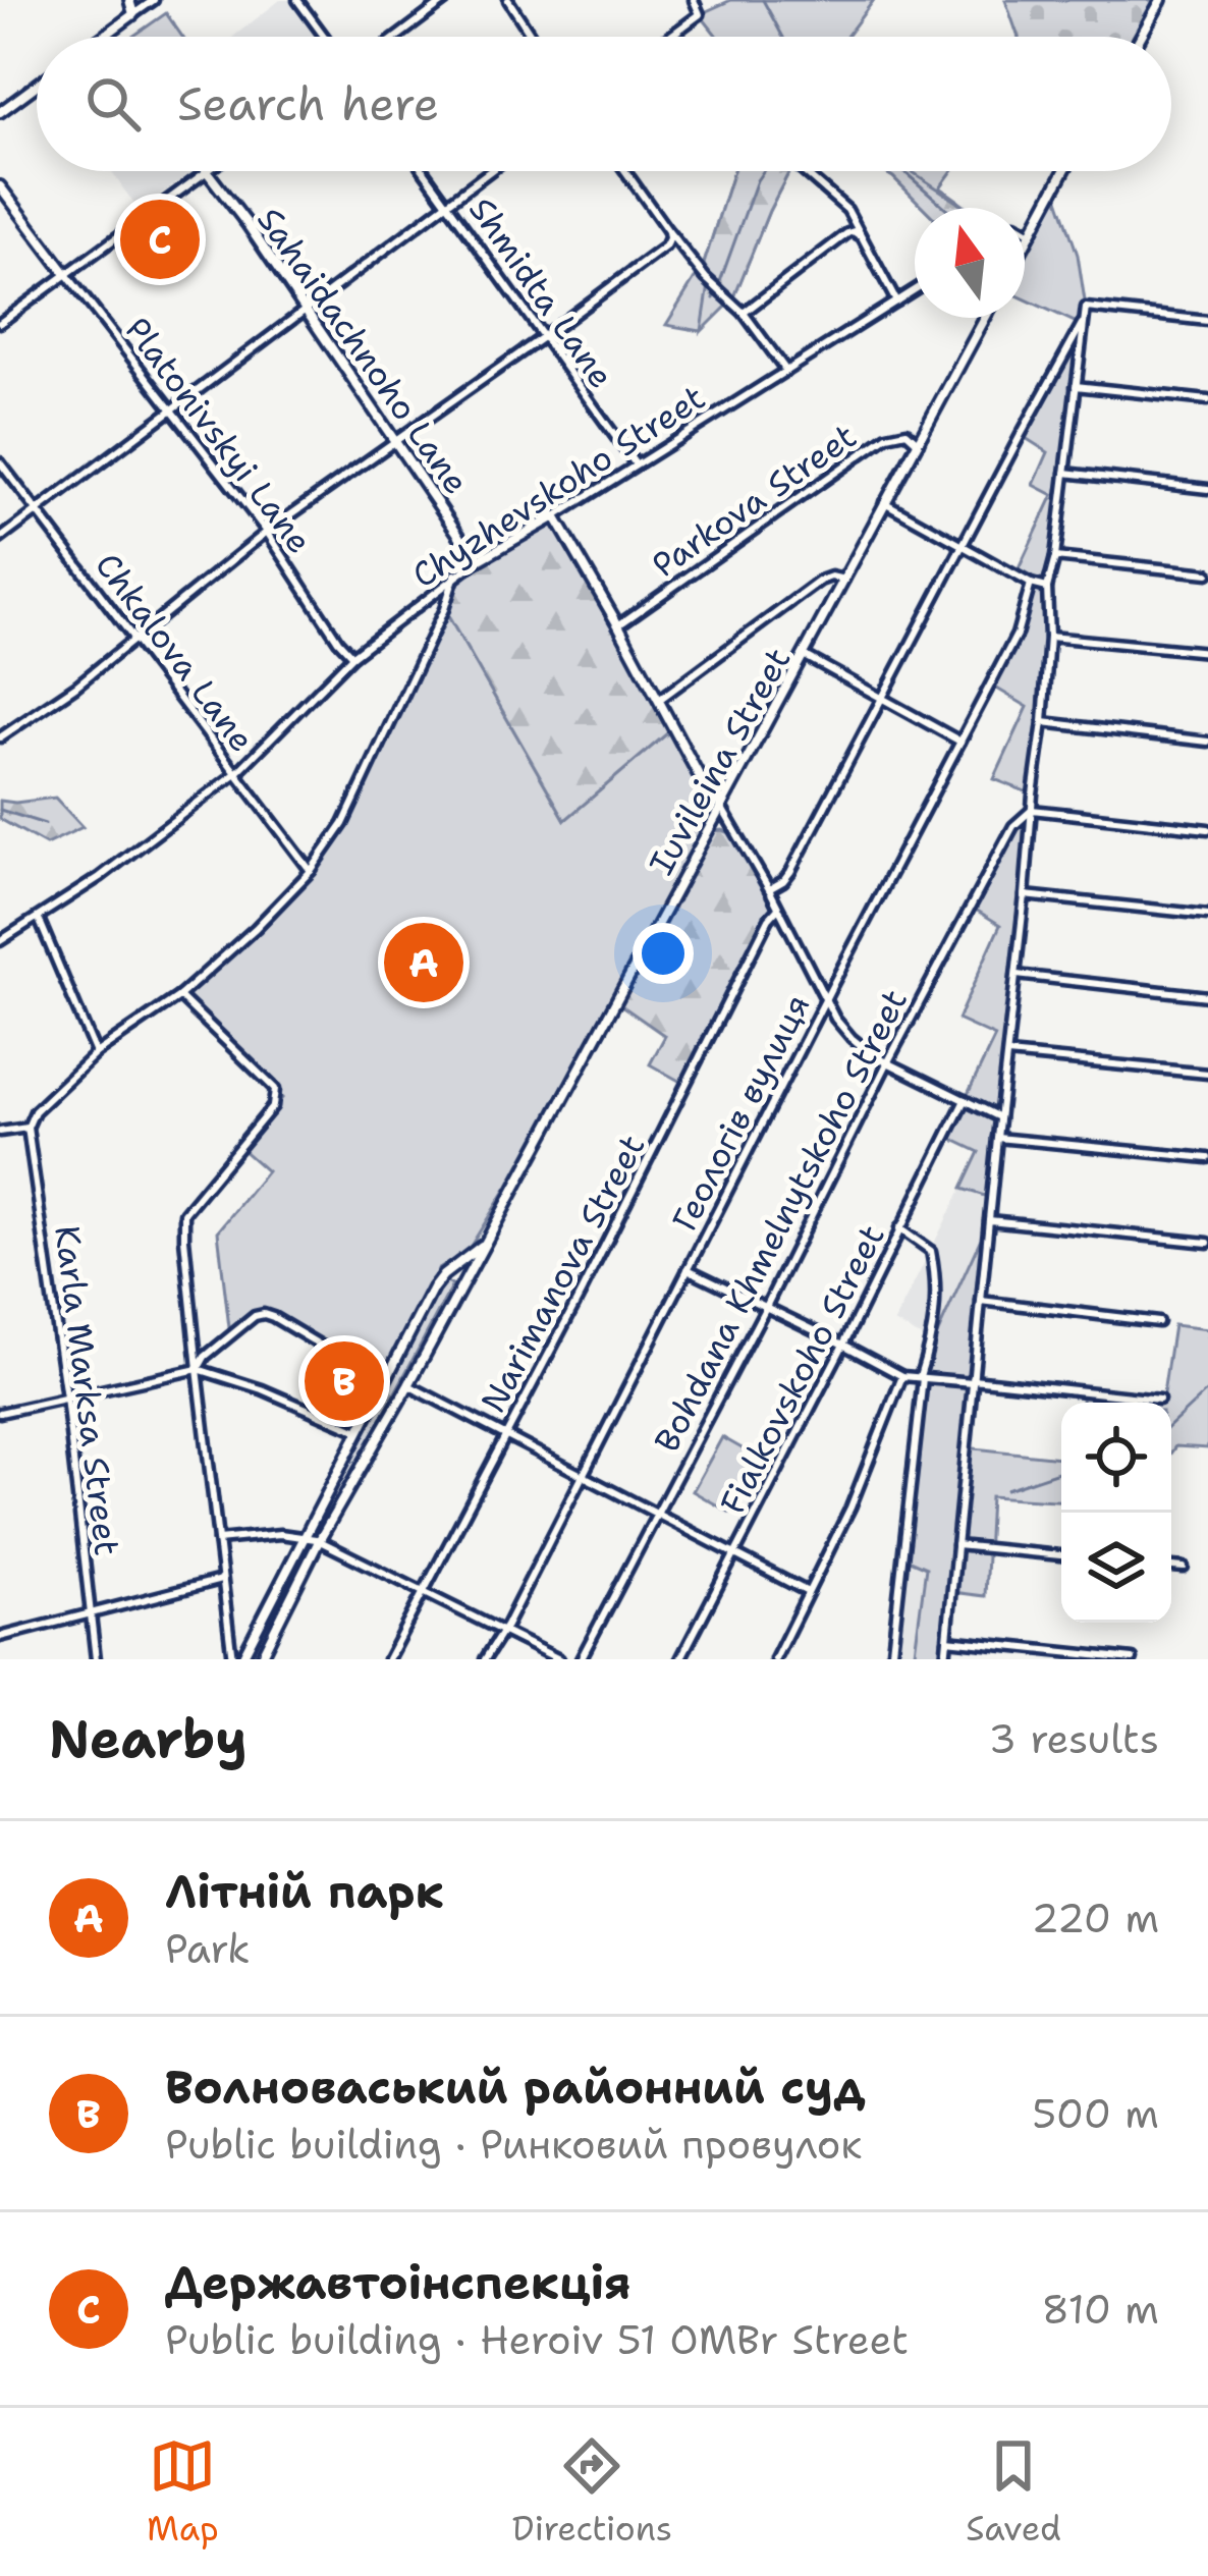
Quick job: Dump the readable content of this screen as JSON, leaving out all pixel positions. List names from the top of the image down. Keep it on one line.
{"streets":{"street":["Shmidta Lane","Sahaidachnoho Lane","Platonivskyi Lane","Chyzhevskoho Street","Parkova Street","Chkalova Lane","Iuvileina Street","Геологів вулиця","Bohdana Khmelnytskoho Street","Narimanova Street","Fialkovskoho Street","Karla Marksa Street"]},"crossings":[["Shmidta Lane","Chyzhevskoho Street"],["Sahaidachnoho Lane","Chyzhevskoho Street"],["Platonivskyi Lane","Chyzhevskoho Street"],["Chyzhevskoho Street","Chkalova Lane"],["Parkova Street","Iuvileina Street"]],"north":"top","page":{"search":"Search here","pins":["C","A","B"],"heading":["Nearby","3 results"],"list":[{"mark":"A","name":"Літній парк","note":"Park","value":"220 m"},{"mark":"B","name":"Волноваський районний суд","note":"Public building · Ринковий провулок","value":"500 m"},{"mark":"C","name":"Державтоінспекція","note":"Public building · Heroiv 51 OMBr Street","value":"810 m"}],"nav":["Map","Directions","Saved"]}}
